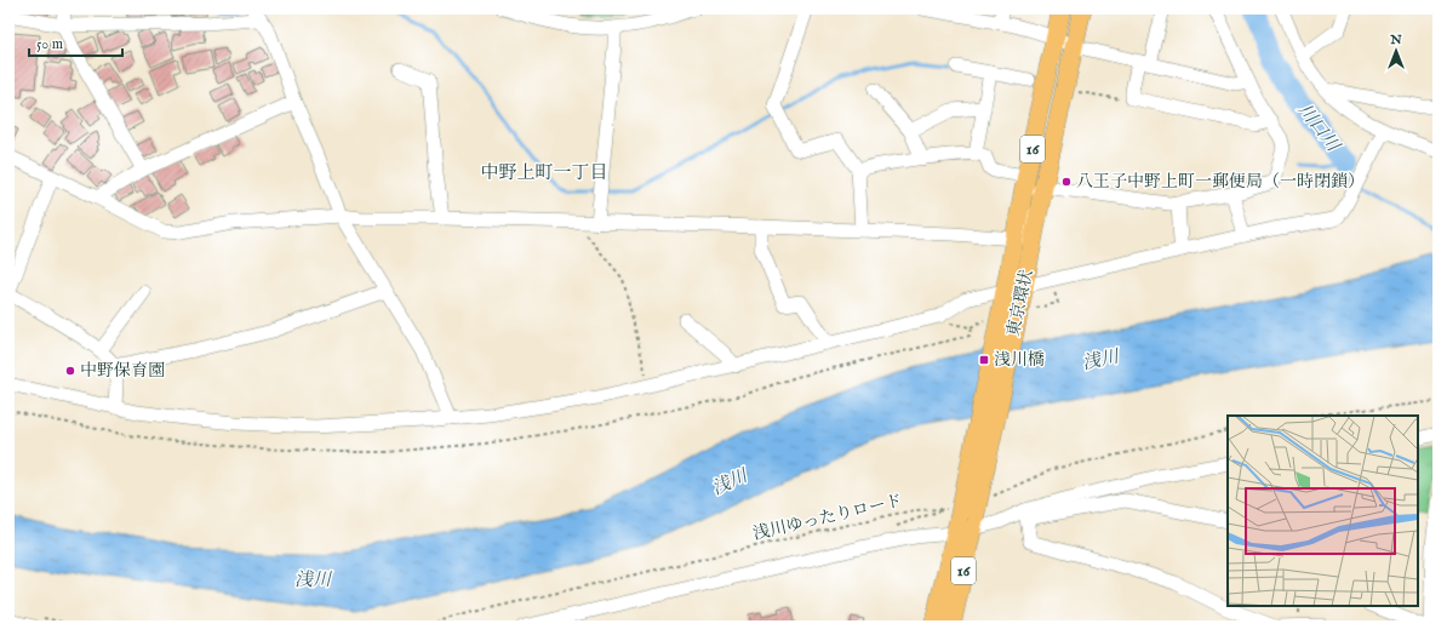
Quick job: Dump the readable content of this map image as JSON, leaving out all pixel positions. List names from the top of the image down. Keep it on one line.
{"streets":{"highway":["16","東京環状"],"path":["浅川ゆったりロード"]},"crossings":[["東京環状","浅川ゆったりロード"]],"districts":["中野上町一丁目"],"water":["川口川","浅川"],"places":{"other":["八王子中野上町一郵便局（一時閉鎖）","中野保育園"],"transit":["浅川橋"]},"scale_bar":"50 m","north":"top"}
